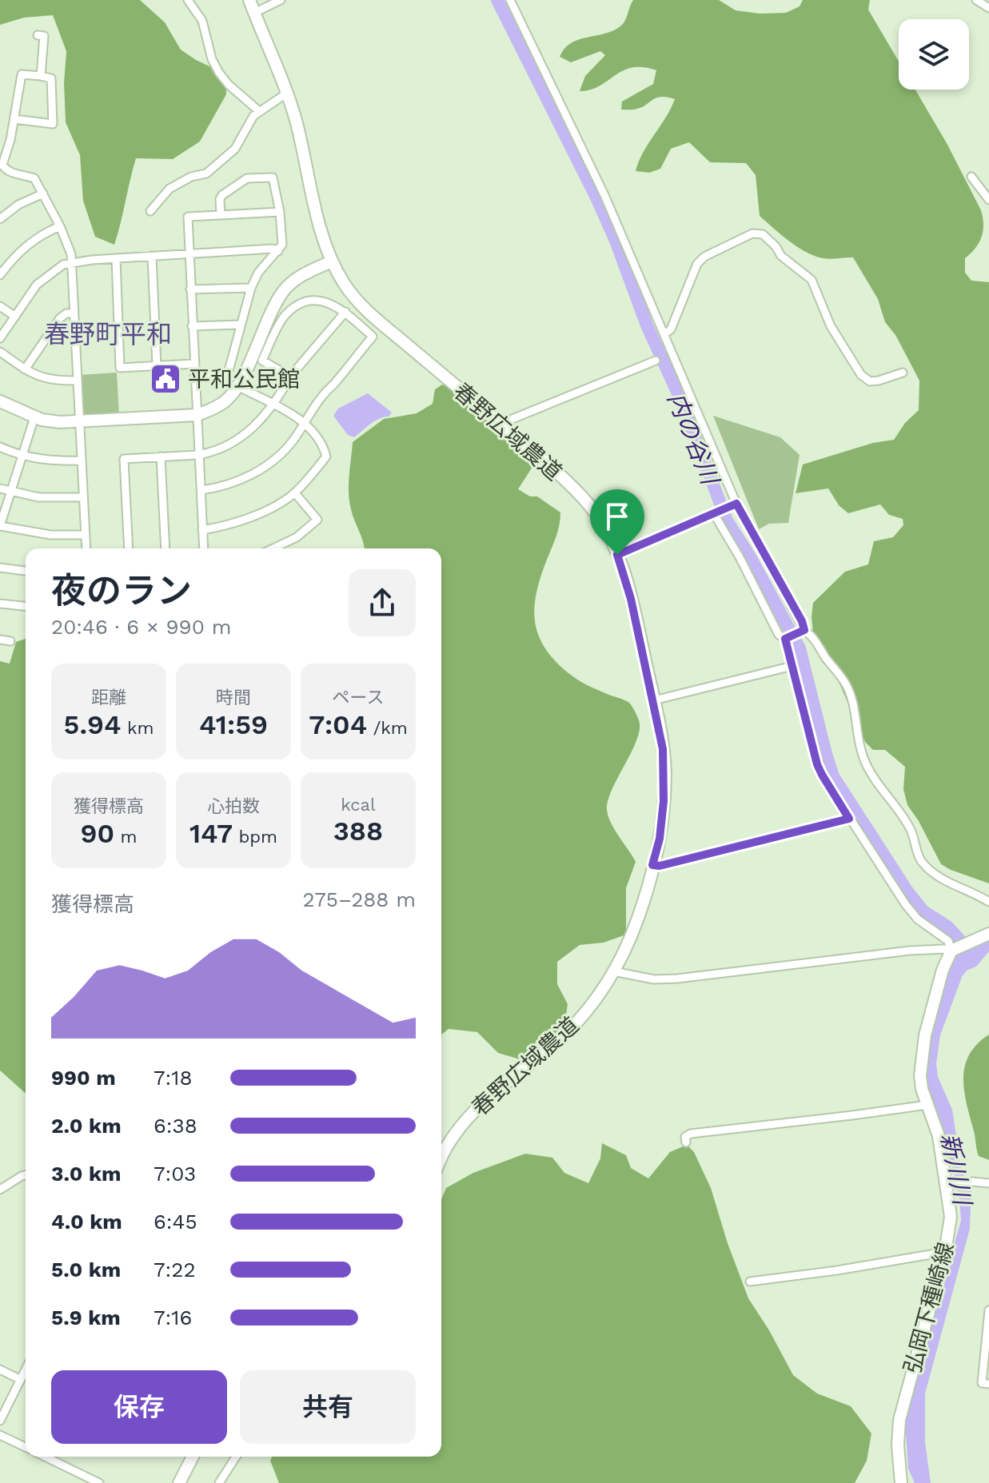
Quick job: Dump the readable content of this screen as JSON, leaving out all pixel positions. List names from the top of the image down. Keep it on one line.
{"streets":{"street":["春野広域農道","弘岡下種崎線"]},"districts":["春野町平和"],"water":["内の谷川","新川川"],"places":{"public building":["平和公民館"]},"page":{"heading":["夜のラン","20:46 · 6 × 990 m"],"stats":[["距離","5.94 km"],["時間","41:59"],["ペース","7:04 /km"],["獲得標高","90 m"],["心拍数","147 bpm"],["kcal","388"]],"chart":["獲得標高","275–288 m"],"list":[{"name":"990 m","note":"7:18"},{"name":"2.0 km","note":"6:38"},{"name":"3.0 km","note":"7:03"},{"name":"4.0 km","note":"6:45"},{"name":"5.0 km","note":"7:22"},{"name":"5.9 km","note":"7:16"}],"buttons":["保存","共有"]}}
